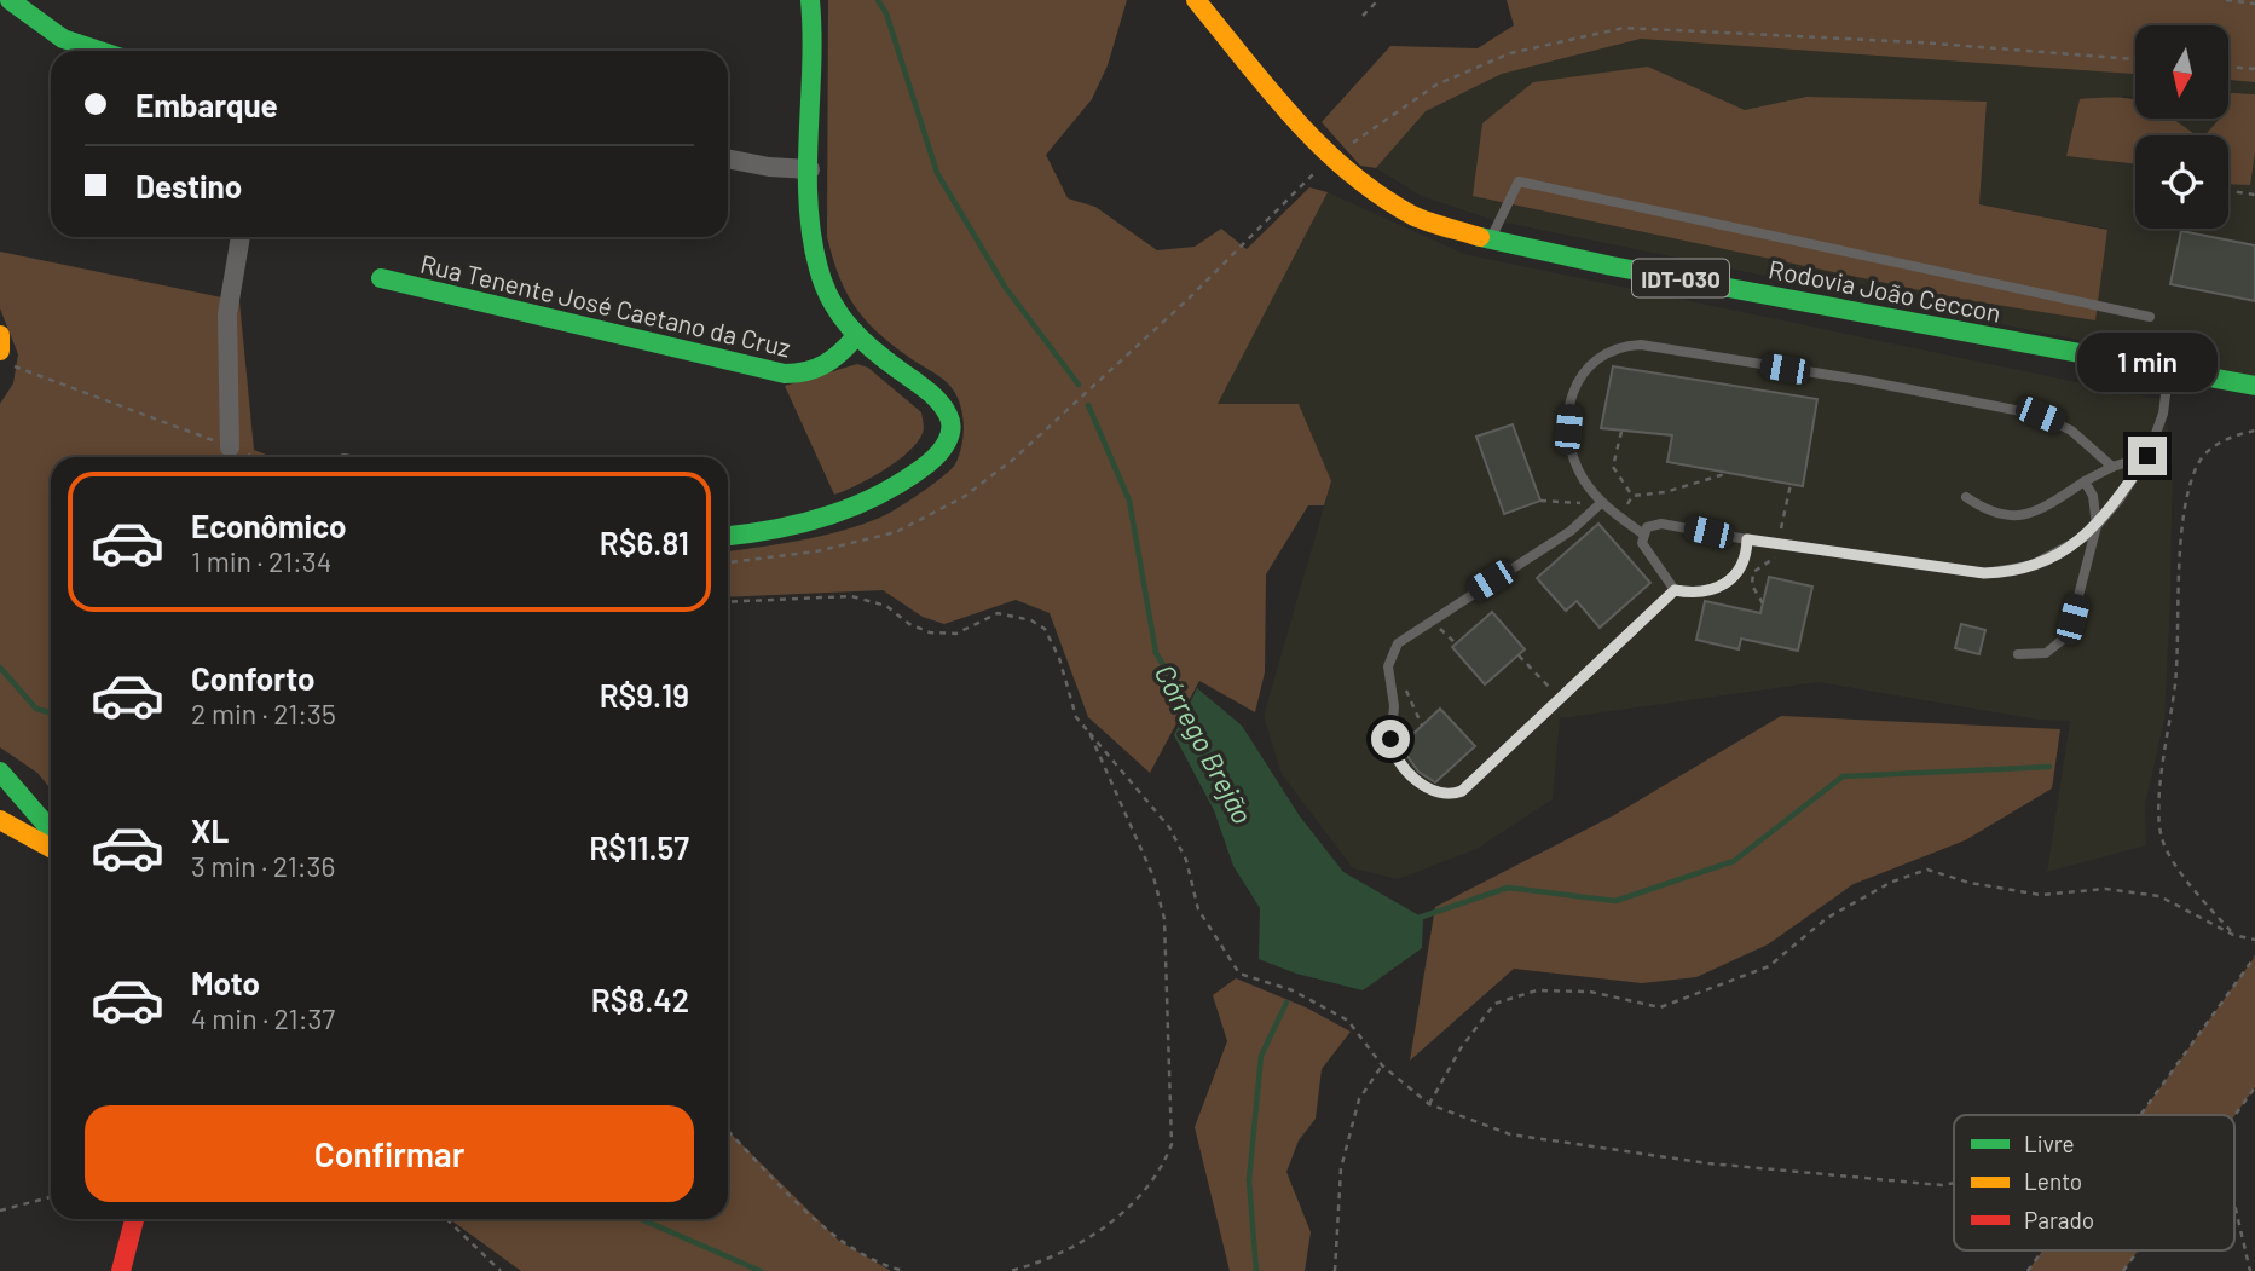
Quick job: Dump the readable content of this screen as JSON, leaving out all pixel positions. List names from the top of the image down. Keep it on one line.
{"streets":{"street":["IDT-030","Rodovia João Ceccon","Rua Tenente José Caetano da Cruz"]},"water":["Córrego Brejão"],"legend":["Livre","Lento","Parado"],"north":"bottom","page":{"banner":["Embarque","Destino"],"bubble":"1 min","list":[{"name":"Econômico","note":"1 min · 21:34","value":"R$6.81"},{"name":"Conforto","note":"2 min · 21:35","value":"R$9.19"},{"name":"XL","note":"3 min · 21:36","value":"R$11.57"},{"name":"Moto","note":"4 min · 21:37","value":"R$8.42"}],"buttons":"Confirmar"}}
